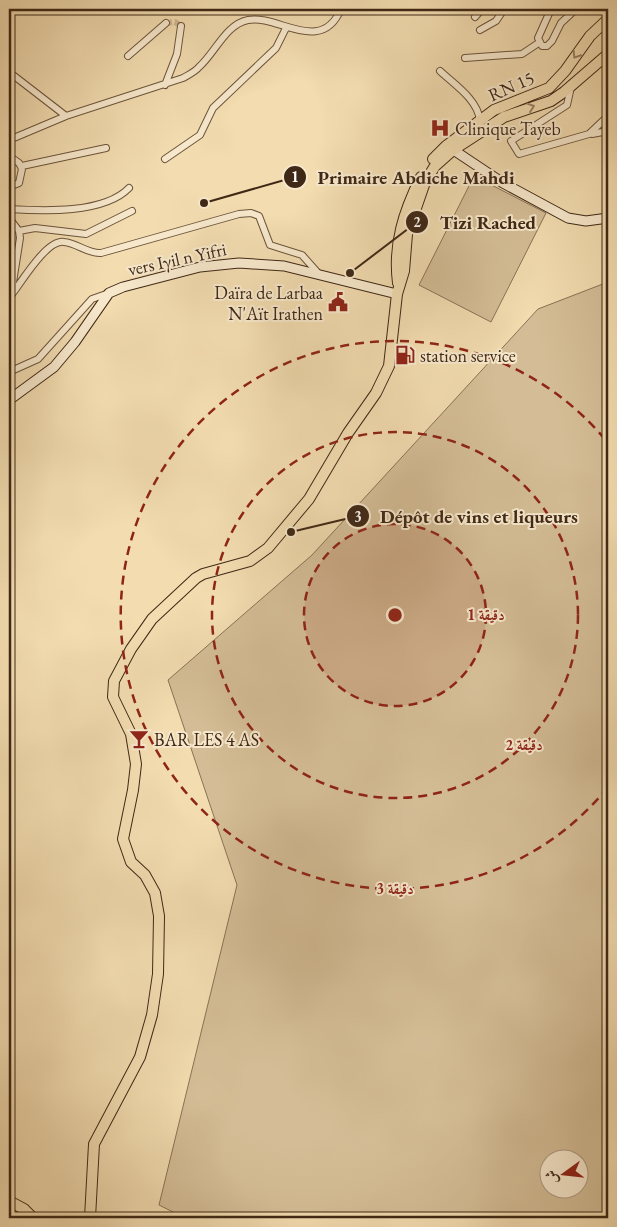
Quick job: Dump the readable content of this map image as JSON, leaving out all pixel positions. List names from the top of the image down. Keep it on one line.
{"streets":{"main road":["RN 15","vers Iγil n Yifri"]},"crossings":[["RN 15","vers Iγil n Yifri"]],"places":{"hospital":["Clinique Tayeb"],"other":["Primaire Abdiche Mahdi","Tizi Rached","Dépôt de vins et liqueurs"],"public building":["Daïra de Larbaa N'Aït Irathen"],"fuel station":["station service"],"bar":["BAR LES 4 AS"]},"north":"left","rings":["1 دقيقة","2 دقيقة","3 دقيقة"]}
